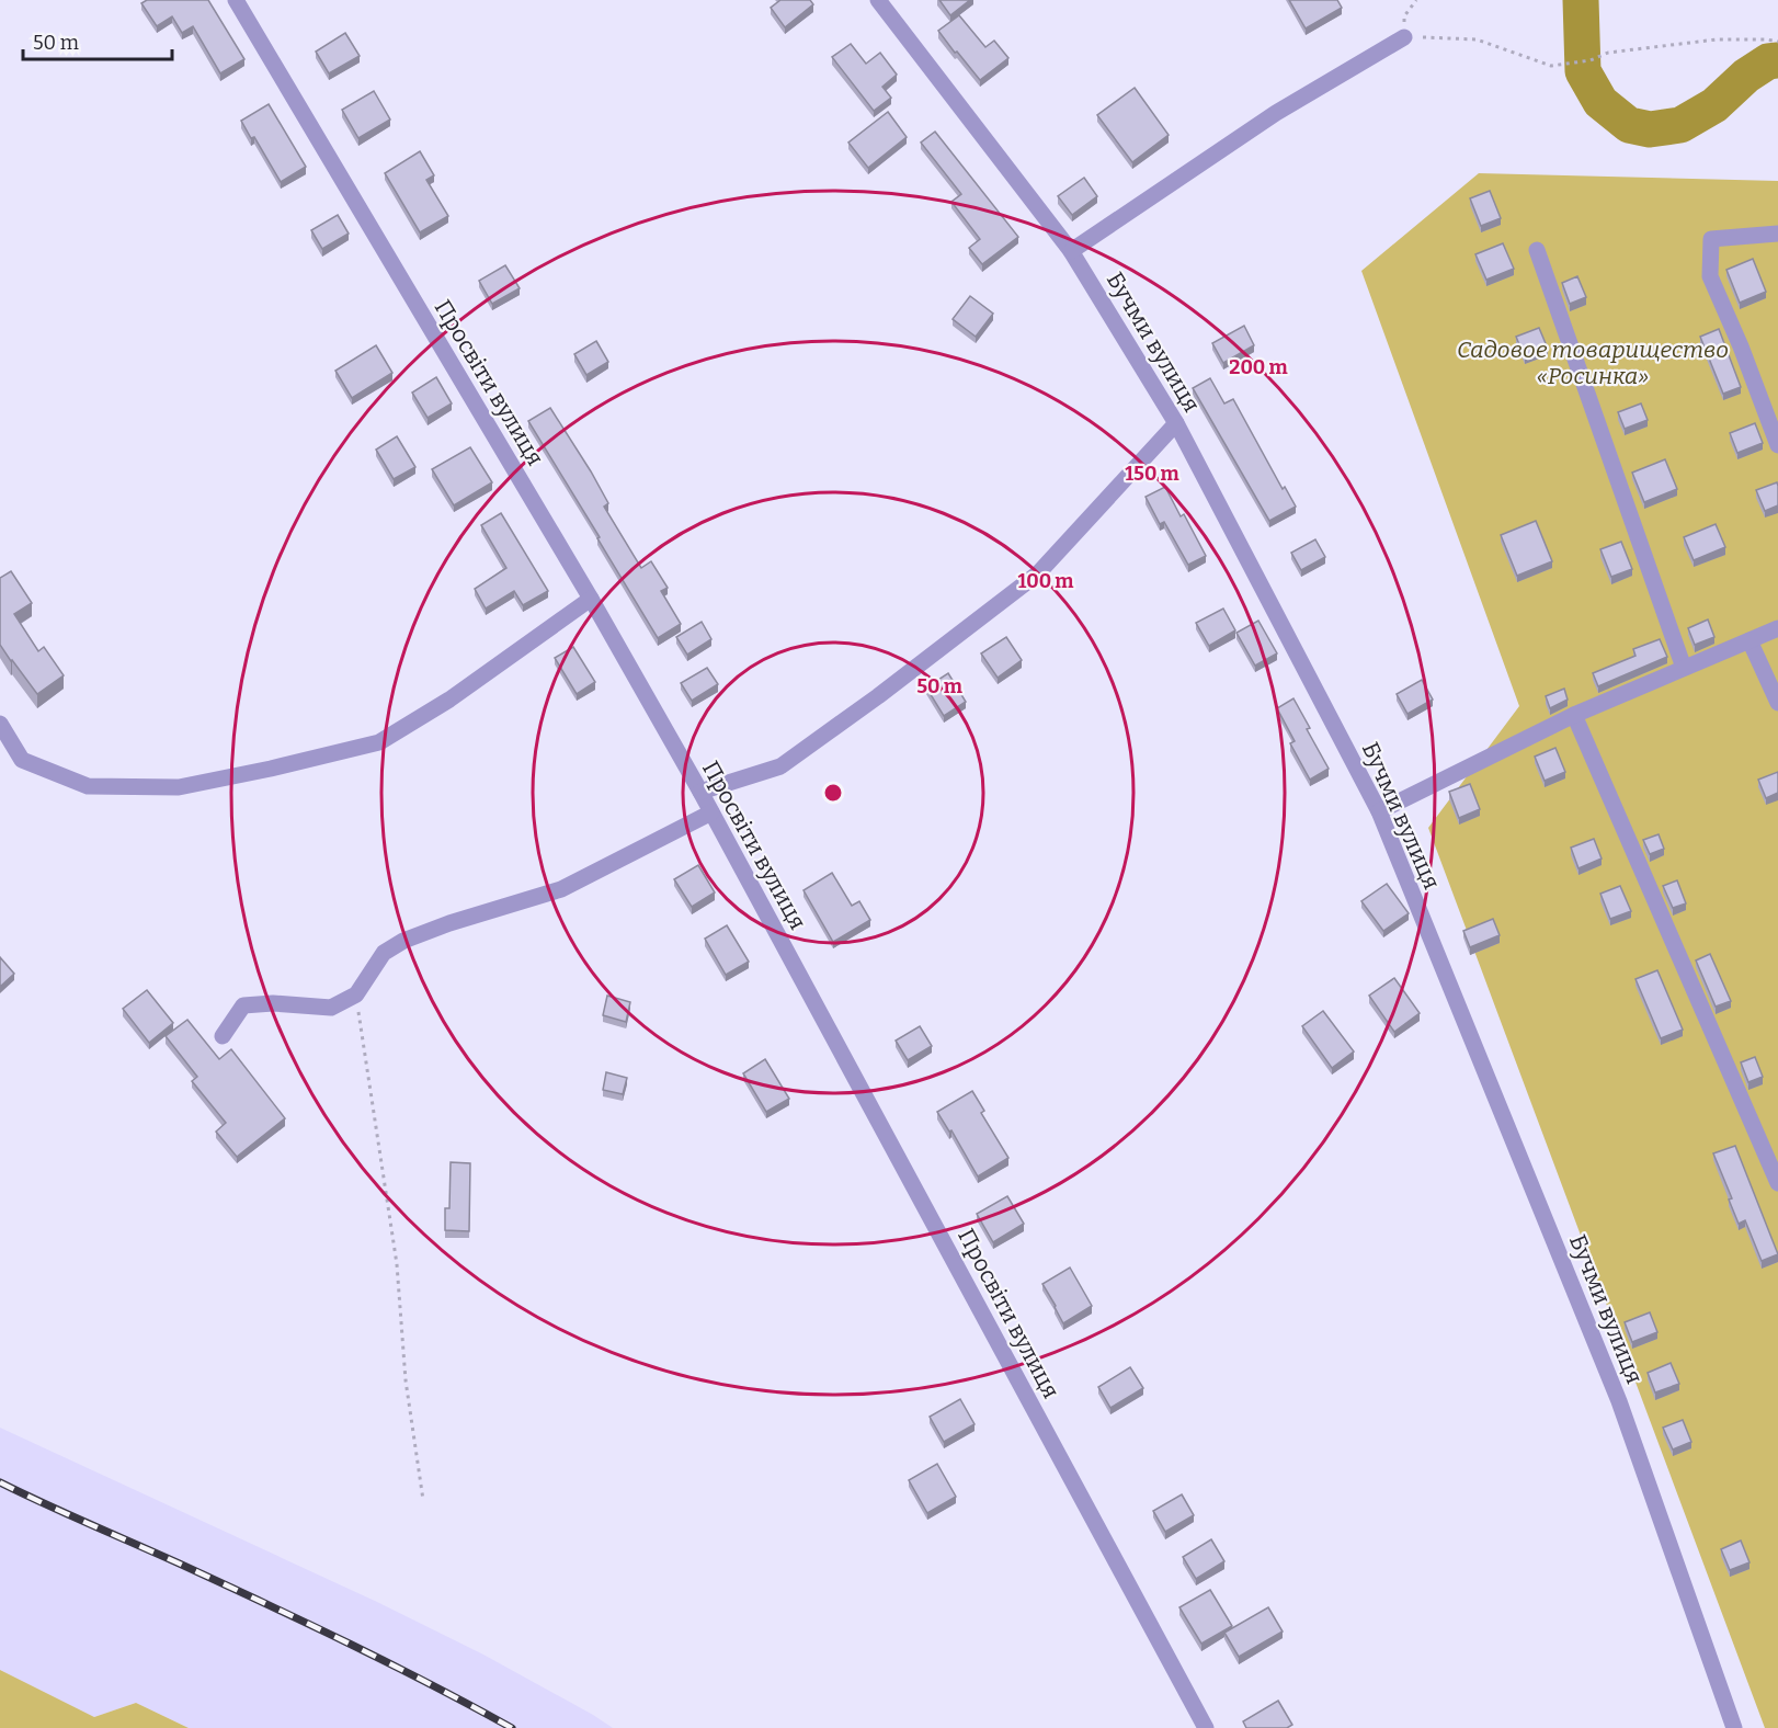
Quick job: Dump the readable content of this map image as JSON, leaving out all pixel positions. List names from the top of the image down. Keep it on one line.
{"streets":{"street":["Бучми вулиця","Просвіти вулиця"]},"parks":["Садовое товарищество «Росинка»"],"scale_bar":"50 m","rings":["200 m","150 m","100 m","50 m"]}
